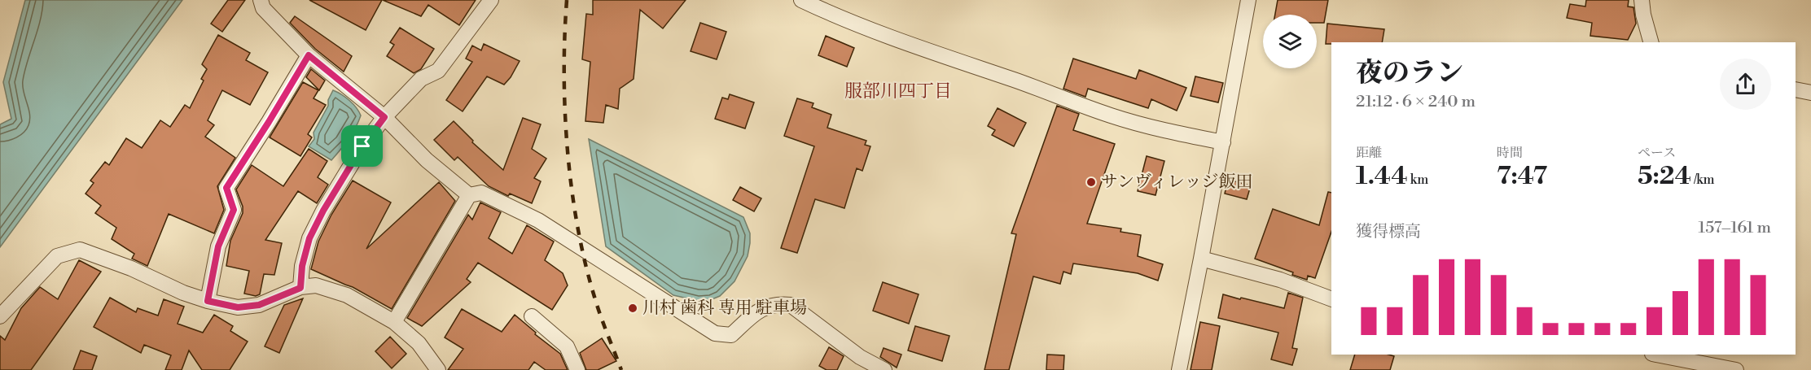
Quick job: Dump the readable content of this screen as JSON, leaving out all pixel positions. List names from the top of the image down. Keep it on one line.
{"districts":["服部川四丁目"],"places":["サンヴィレッジ飯田","川村 歯科 専用 駐車場"],"page":{"heading":["夜のラン","21:12 · 6 × 240 m"],"stats":[["距離","1.44 km"],["時間","7:47"],["ペース","5:24 /km"]],"chart":["獲得標高","157–161 m"]}}
